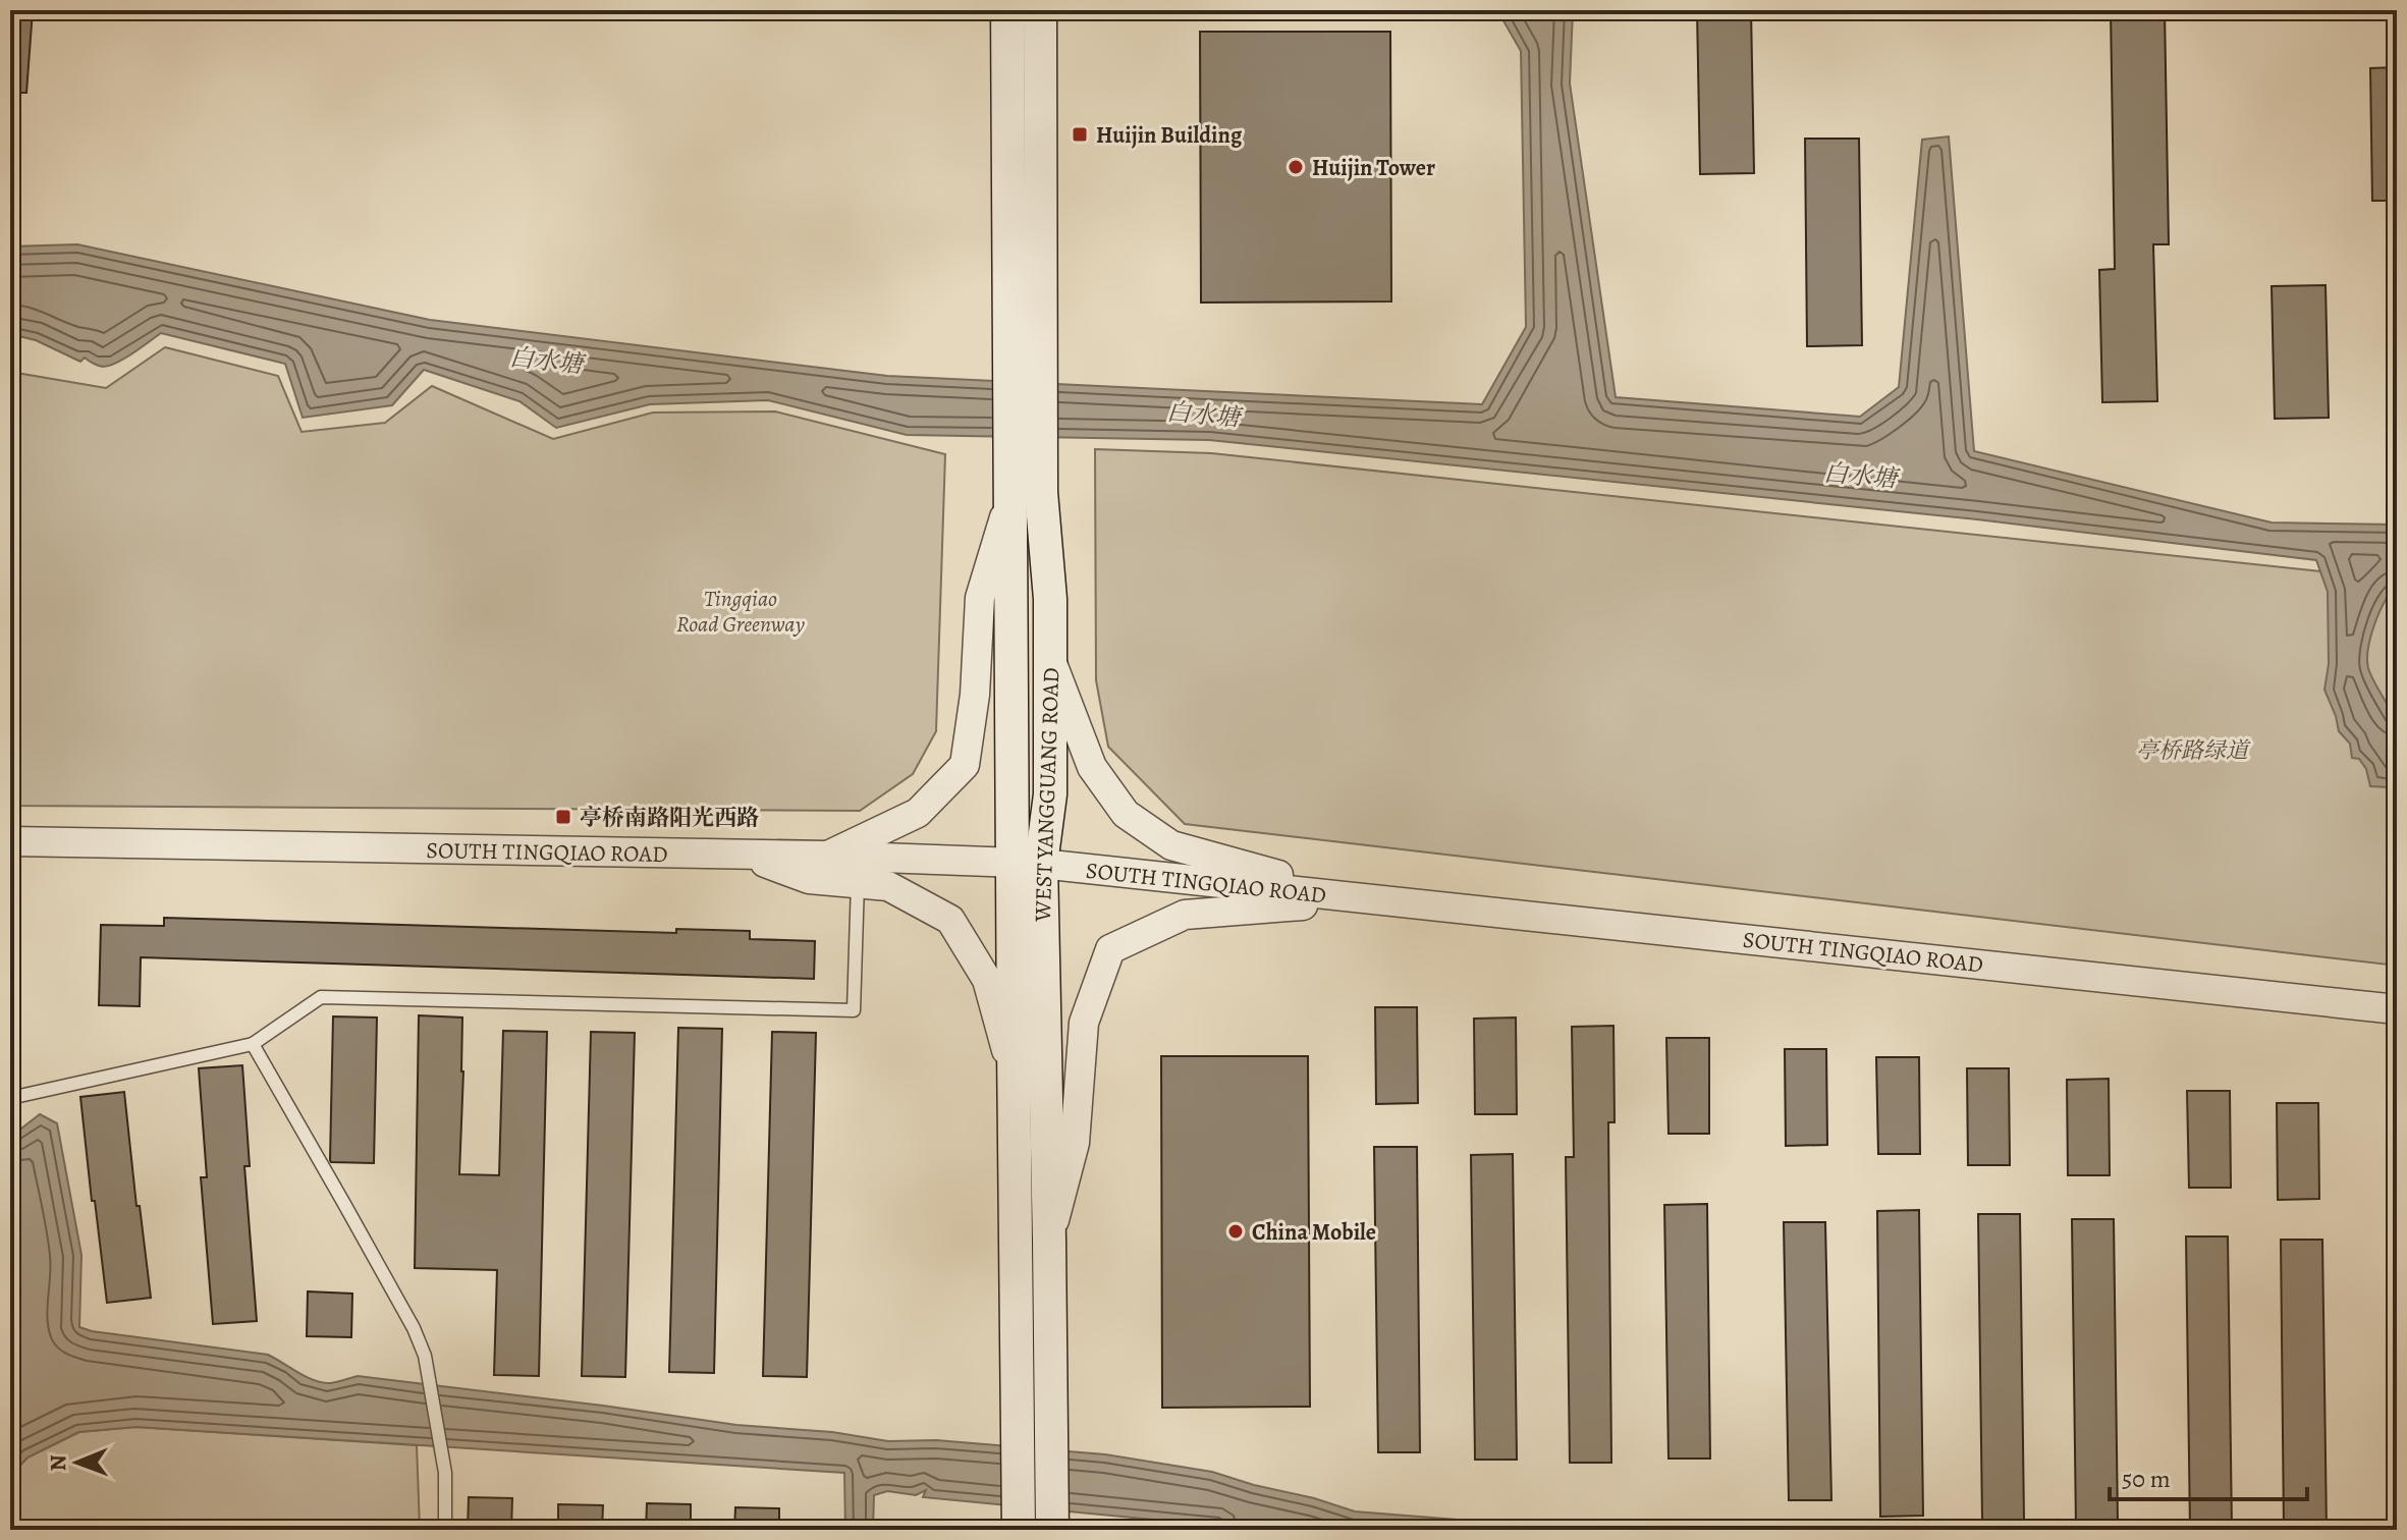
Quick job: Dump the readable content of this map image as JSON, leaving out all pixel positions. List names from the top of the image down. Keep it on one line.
{"streets":{"main road":["WEST YANGGUANG ROAD"],"street":["SOUTH TINGQIAO ROAD"]},"crossings":[["WEST YANGGUANG ROAD","SOUTH TINGQIAO ROAD"]],"water":["白水塘"],"parks":["Tingqiao Road Greenway","亭桥路绿道"],"places":{"transit":["Huijin Building","亭桥南路阳光西路"],"other":["Huijin Tower","China Mobile"]},"scale_bar":"50 m","north":"left"}
